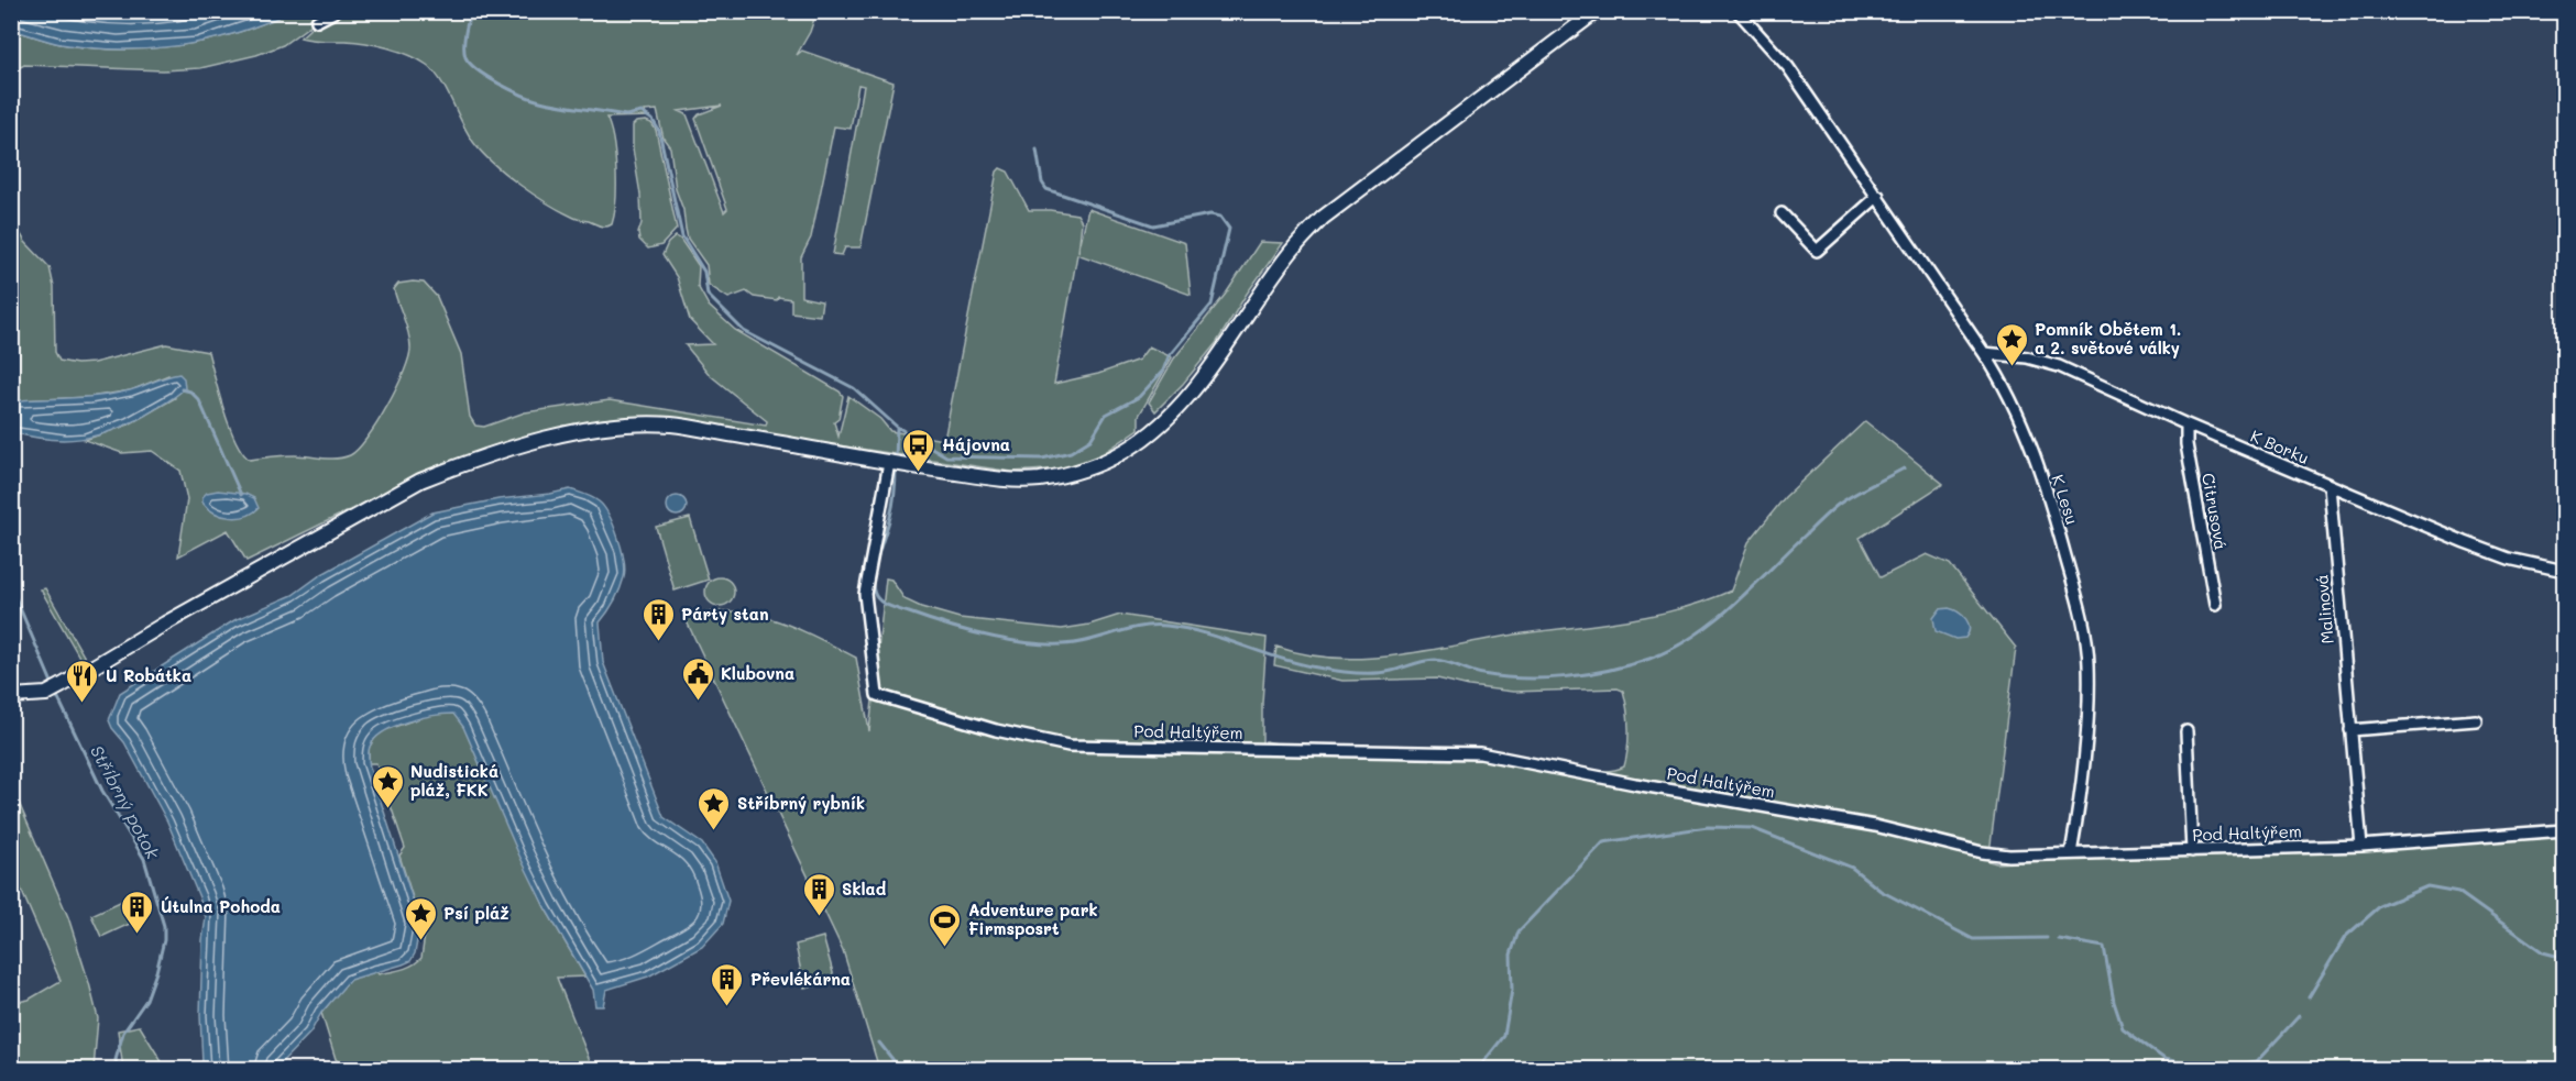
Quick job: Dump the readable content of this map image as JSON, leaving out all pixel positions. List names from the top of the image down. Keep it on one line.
{"streets":{"street":["K Borku","K Lesu","Citrusová","Malinová","Pod Haltýřem"]},"crossings":[["K Borku","K Lesu"],["K Borku","Citrusová"],["K Borku","Malinová"],["K Lesu","Pod Haltýřem"],["Malinová","Pod Haltýřem"]],"water":["Stříbrný potok"],"places":{"place":["Pomník Obětem 1. a 2. světové války","Nudistická pláž, FKK","Stříbrný rybník","Psí pláž"],"bus stop":["Hájovna"],"building":["Párty stan","Sklad","Útulna Pohoda","Převlékárna"],"public building":["Klubovna"],"restaurant":["U Robátka"],"sports":["Adventure park Firmsposrt"]}}
